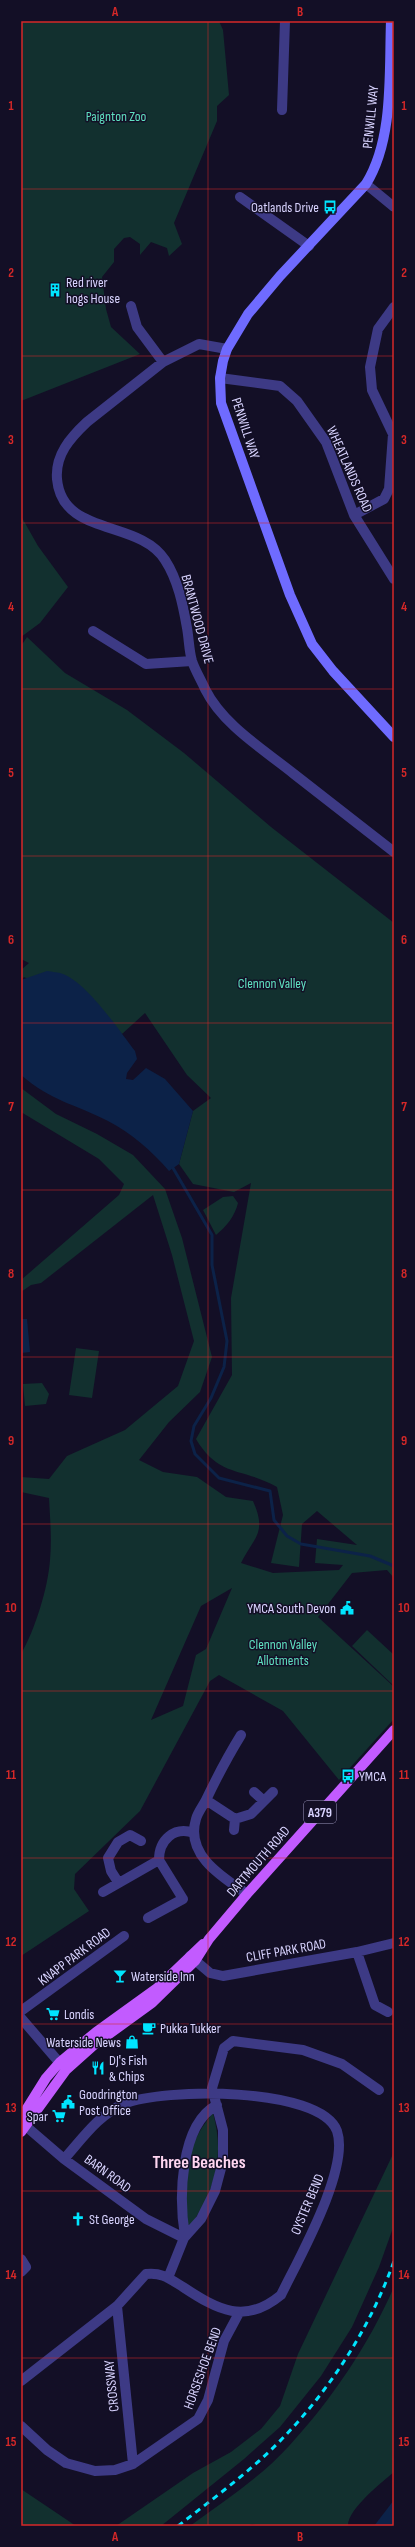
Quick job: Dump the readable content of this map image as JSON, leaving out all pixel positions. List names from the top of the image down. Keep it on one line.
{"streets":{"main road":["A379","DARTMOUTH ROAD"],"street":["PENWILL WAY","WHEATLANDS ROAD","BRANTWOOD DRIVE","CLIFF PARK ROAD","KNAPP PARK ROAD","BARN ROAD","OYSTER BEND","HORSESHOE BEND","CROSSWAY"]},"crossings":[["PENWILL WAY","WHEATLANDS ROAD"],["PENWILL WAY","BRANTWOOD DRIVE"],["DARTMOUTH ROAD","CLIFF PARK ROAD"],["DARTMOUTH ROAD","BARN ROAD"],["BARN ROAD","OYSTER BEND"],["OYSTER BEND","HORSESHOE BEND"],["HORSESHOE BEND","CROSSWAY"]],"districts":["Three Beaches"],"parks":["Paignton Zoo","Clennon Valley","Clennon Valley Allotments"],"places":{"bus stop":["Oatlands Drive","YMCA"],"building":["Red river hogs House"],"public building":["YMCA South Devon","Goodrington Post Office"],"bar":["Waterside Inn"],"supermarket":["Londis","Spar"],"cafe":["Pukka Tukker"],"shop":["Waterside News"],"restaurant":["DJ's Fish & Chips"],"church":["St George"]},"grid":{"columns":["A","B"],"rows":["1","2","3","4","5","6","7","8","9","10","11","12","13","14","15"]}}
